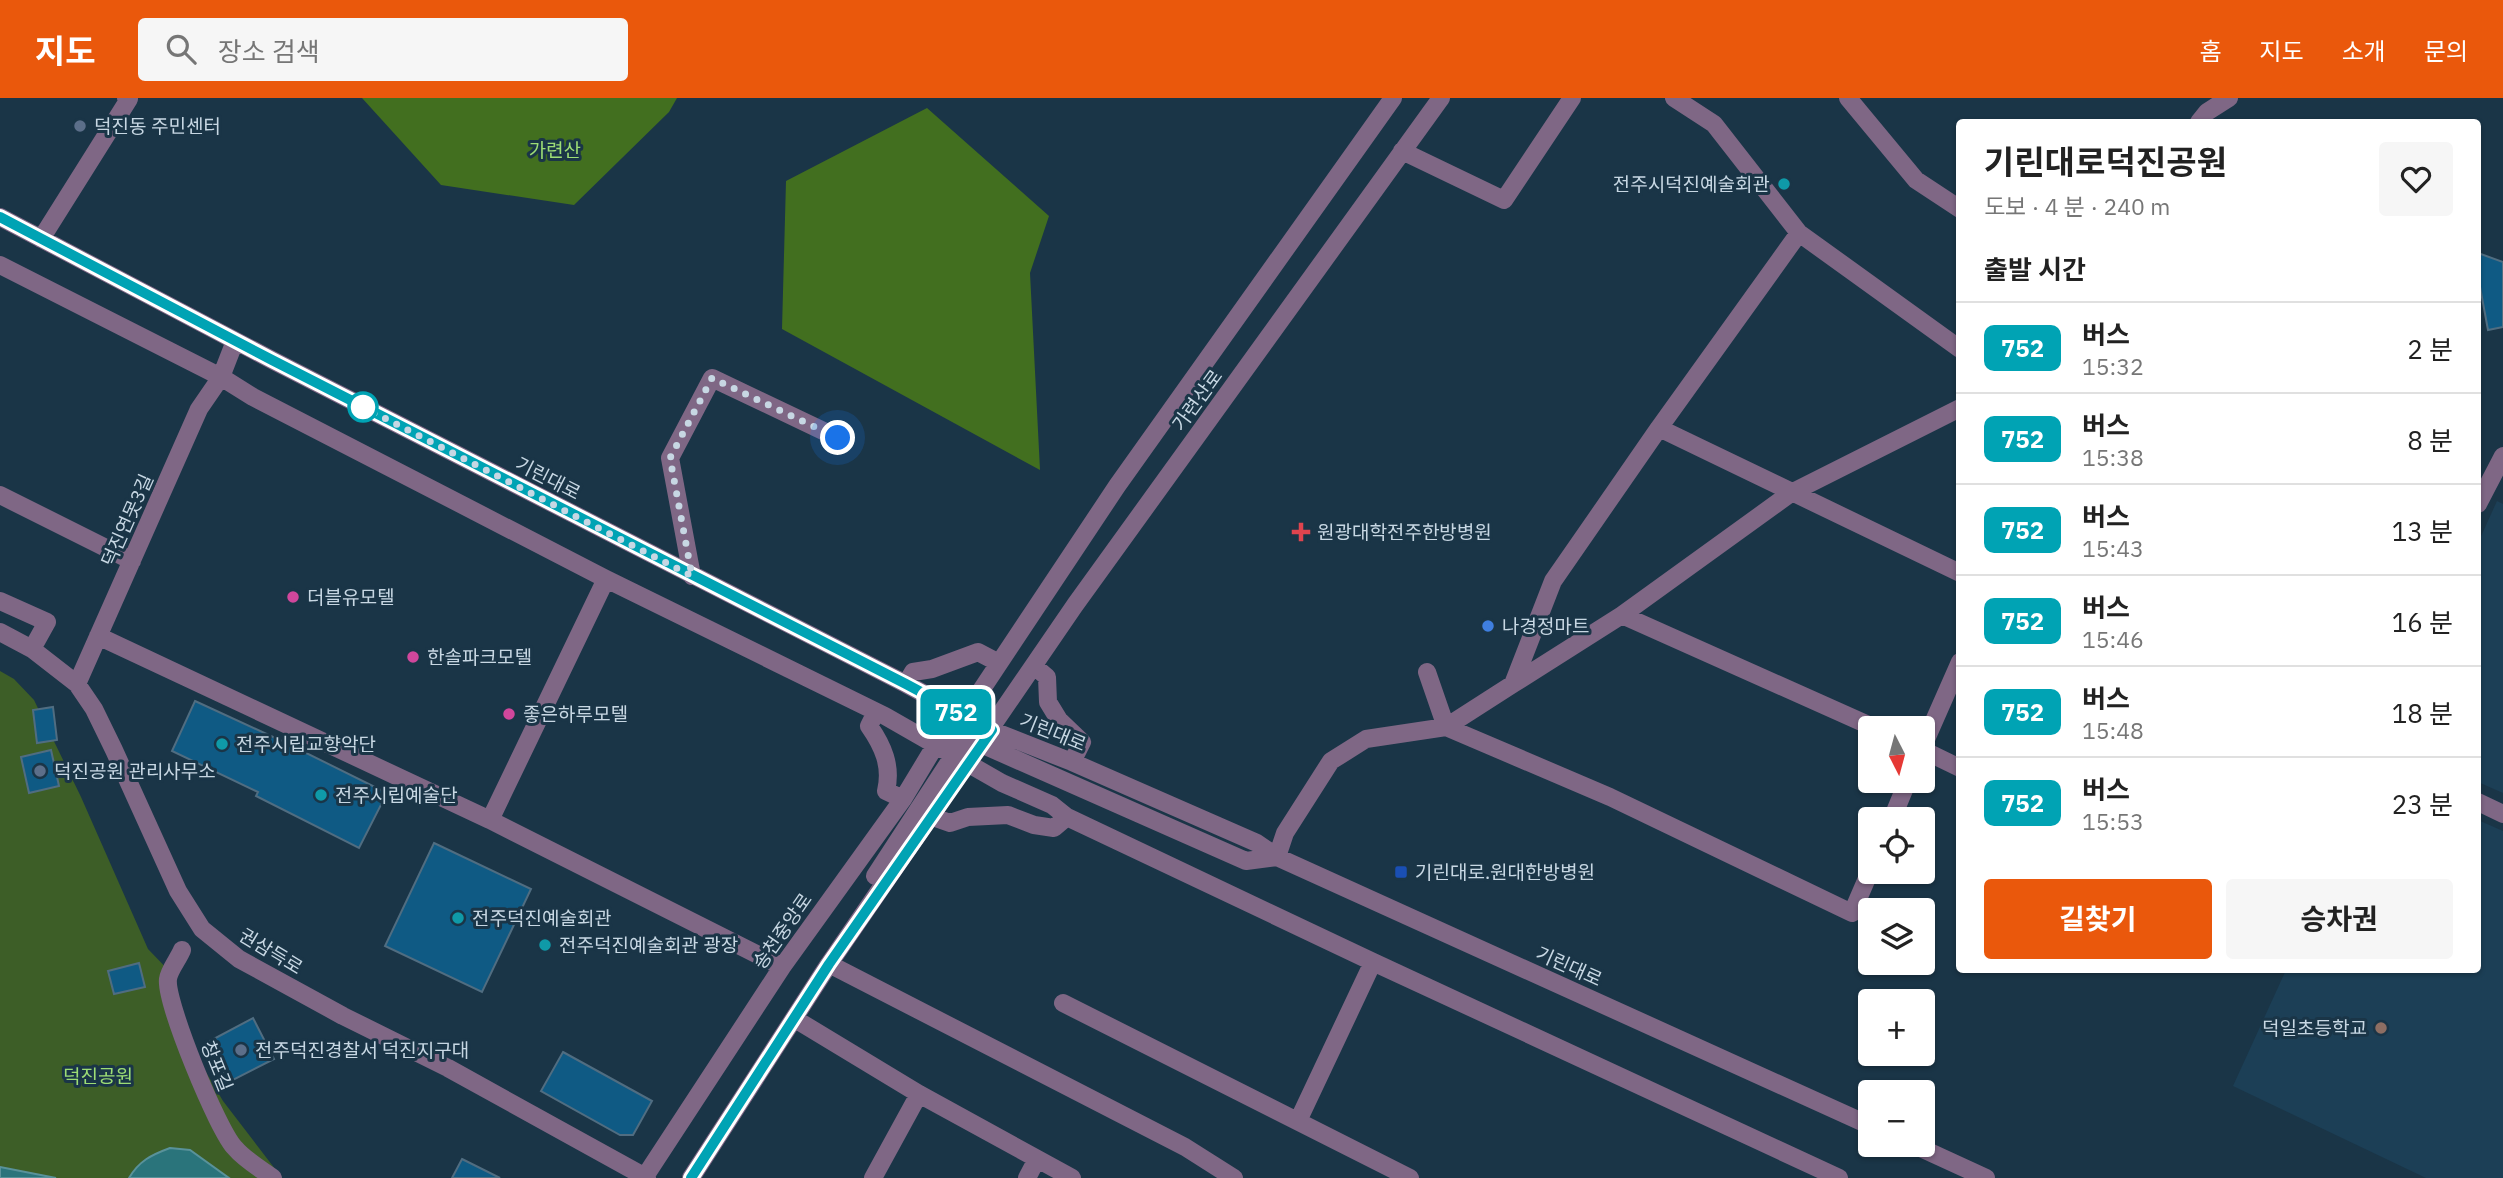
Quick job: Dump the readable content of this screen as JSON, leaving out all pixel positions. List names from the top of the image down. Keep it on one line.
{"streets":{"street":["가련산로","기린대로","덕진연못3길","송천중앙로","권삼득로","창포길"]},"crossings":[["가련산로","기린대로"],["가련산로","송천중앙로"],["기린대로","송천중앙로"],["덕진연못3길","권삼득로"],["송천중앙로","권삼득로"]],"parks":["가련산","덕진공원"],"places":{"other":["덕진동 주민센터","전주시덕진예술회관","더블유모텔","나경정마트","한솔파크모텔","좋은하루모텔","전주시립교향악단","덕진공원 관리사무소","전주시립예술단","전주덕진예술회관","전주덕진예술회관 광장","덕일초등학교","전주덕진경찰서 덕진지구대"],"health":["원광대학전주한방병원"],"transit":["기린대로.원대한방병원"]},"lines":["bus line 752"],"north":"bottom","page":{"header":"지도","search":"장소 검색","nav":["홈","지도","소개","문의"],"on_map":"752","heading":[["기린대로덕진공원","도보 · 4 분 · 240 m"],"출발 시간"],"list":[{"mark":"752","name":"버스","note":"15:32","value":"2 분"},{"mark":"752","name":"버스","note":"15:38","value":"8 분"},{"mark":"752","name":"버스","note":"15:43","value":"13 분"},{"mark":"752","name":"버스","note":"15:46","value":"16 분"},{"mark":"752","name":"버스","note":"15:48","value":"18 분"},{"mark":"752","name":"버스","note":"15:53","value":"23 분"}],"map_buttons":["+","−"],"buttons":["길찾기","승차권"]}}
